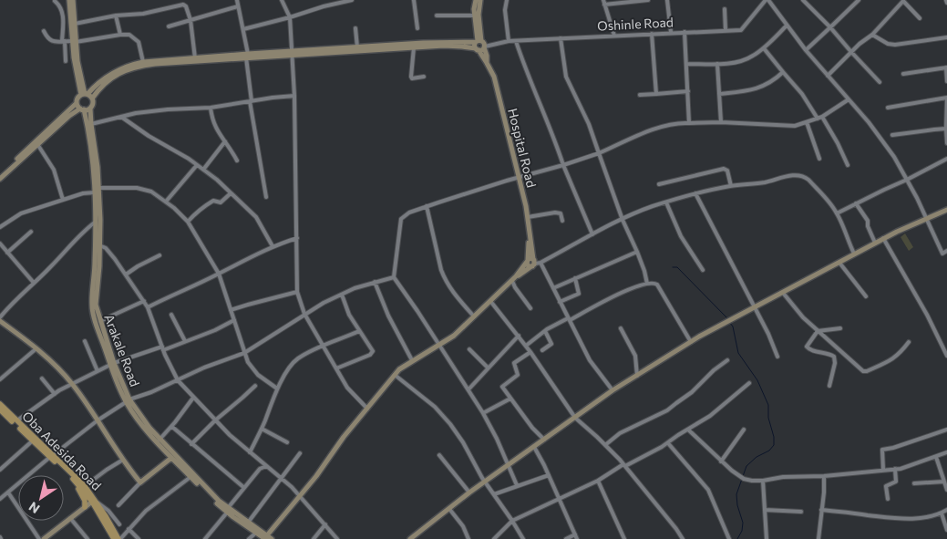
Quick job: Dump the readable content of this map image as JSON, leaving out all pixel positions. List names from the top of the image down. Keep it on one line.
{"streets":{"main road":["Oba Adesida Road"],"street":["Oshinle Road","Hospital Road","Arakale Road"]},"north":"bottom left"}
